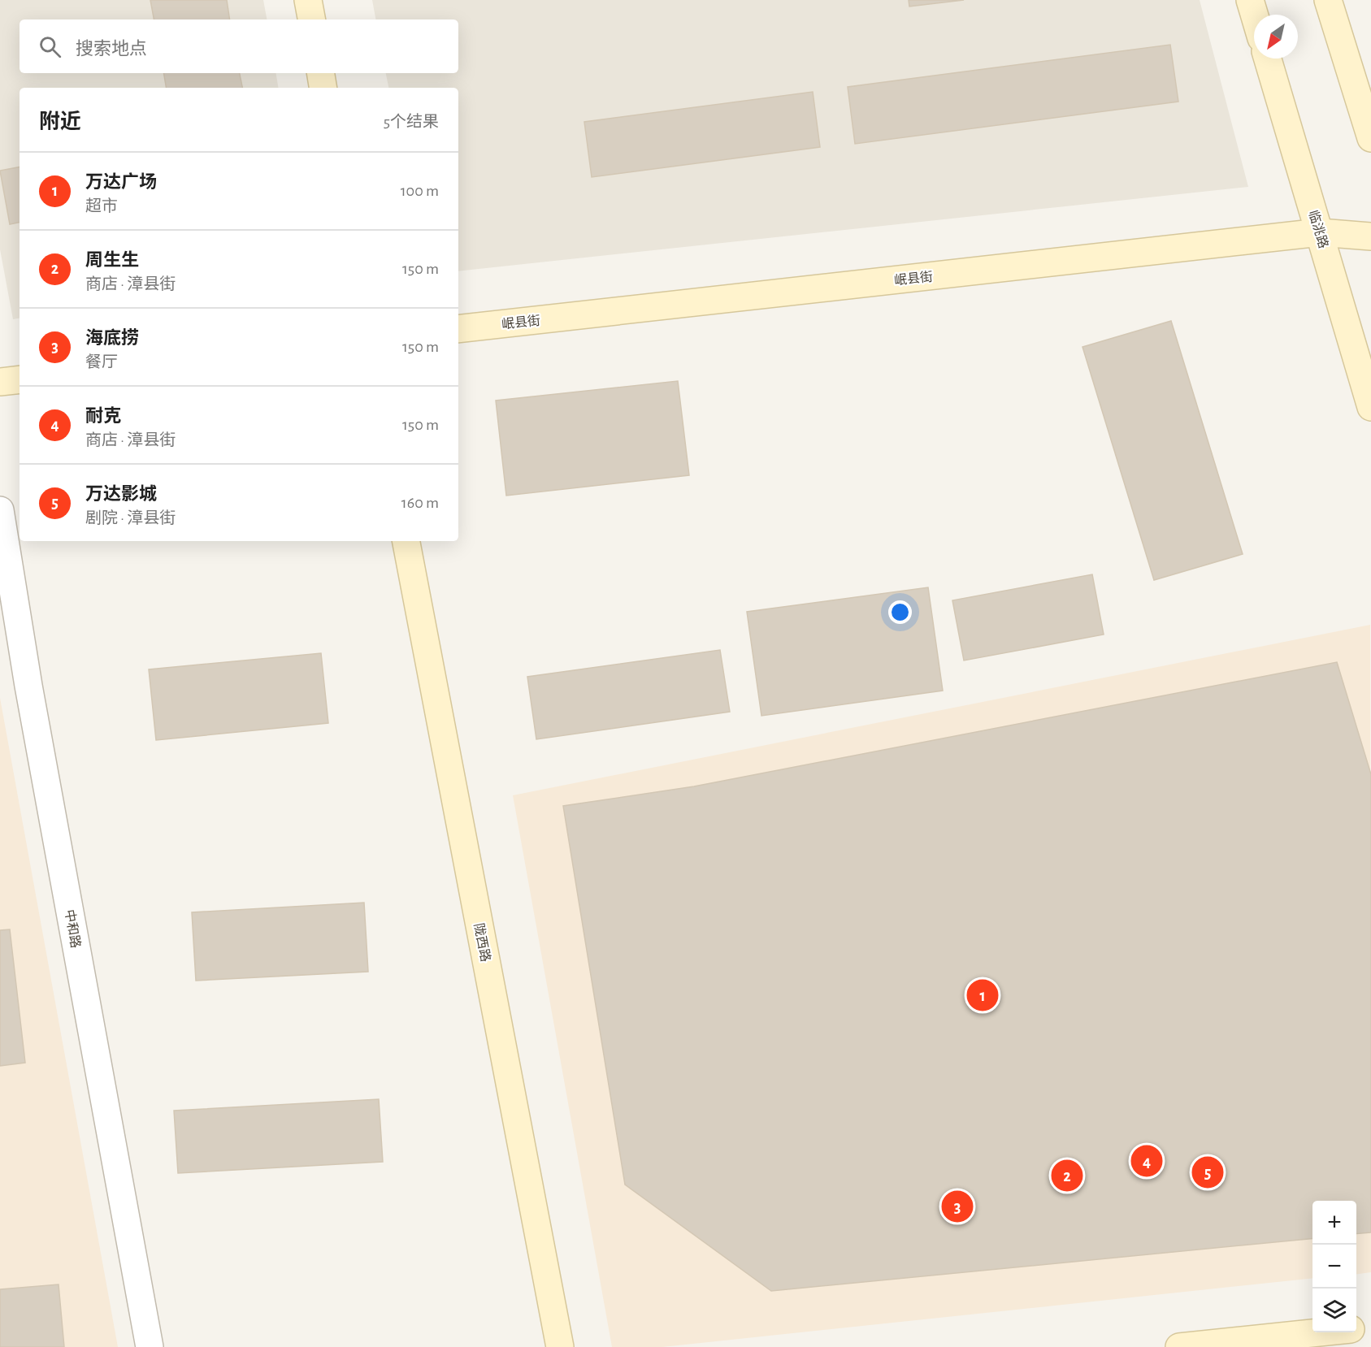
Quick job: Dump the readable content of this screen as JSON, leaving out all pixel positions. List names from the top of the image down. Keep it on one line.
{"streets":{"street":["临洮路","岷县街","中和路","陇西路"]},"crossings":[["临洮路","岷县街"]],"north":"bottom left","page":{"search":"搜索地点","heading":["附近","5个结果"],"list":[{"mark":"1","name":"万达广场","note":"超市","value":"100 m"},{"mark":"2","name":"周生生","note":"商店 · 漳县街","value":"150 m"},{"mark":"3","name":"海底捞","note":"餐厅","value":"150 m"},{"mark":"4","name":"耐克","note":"商店 · 漳县街","value":"150 m"},{"mark":"5","name":"万达影城","note":"剧院 · 漳县街","value":"160 m"}],"pins":["1","4","5","2","3"],"map_buttons":["+","−"]}}
